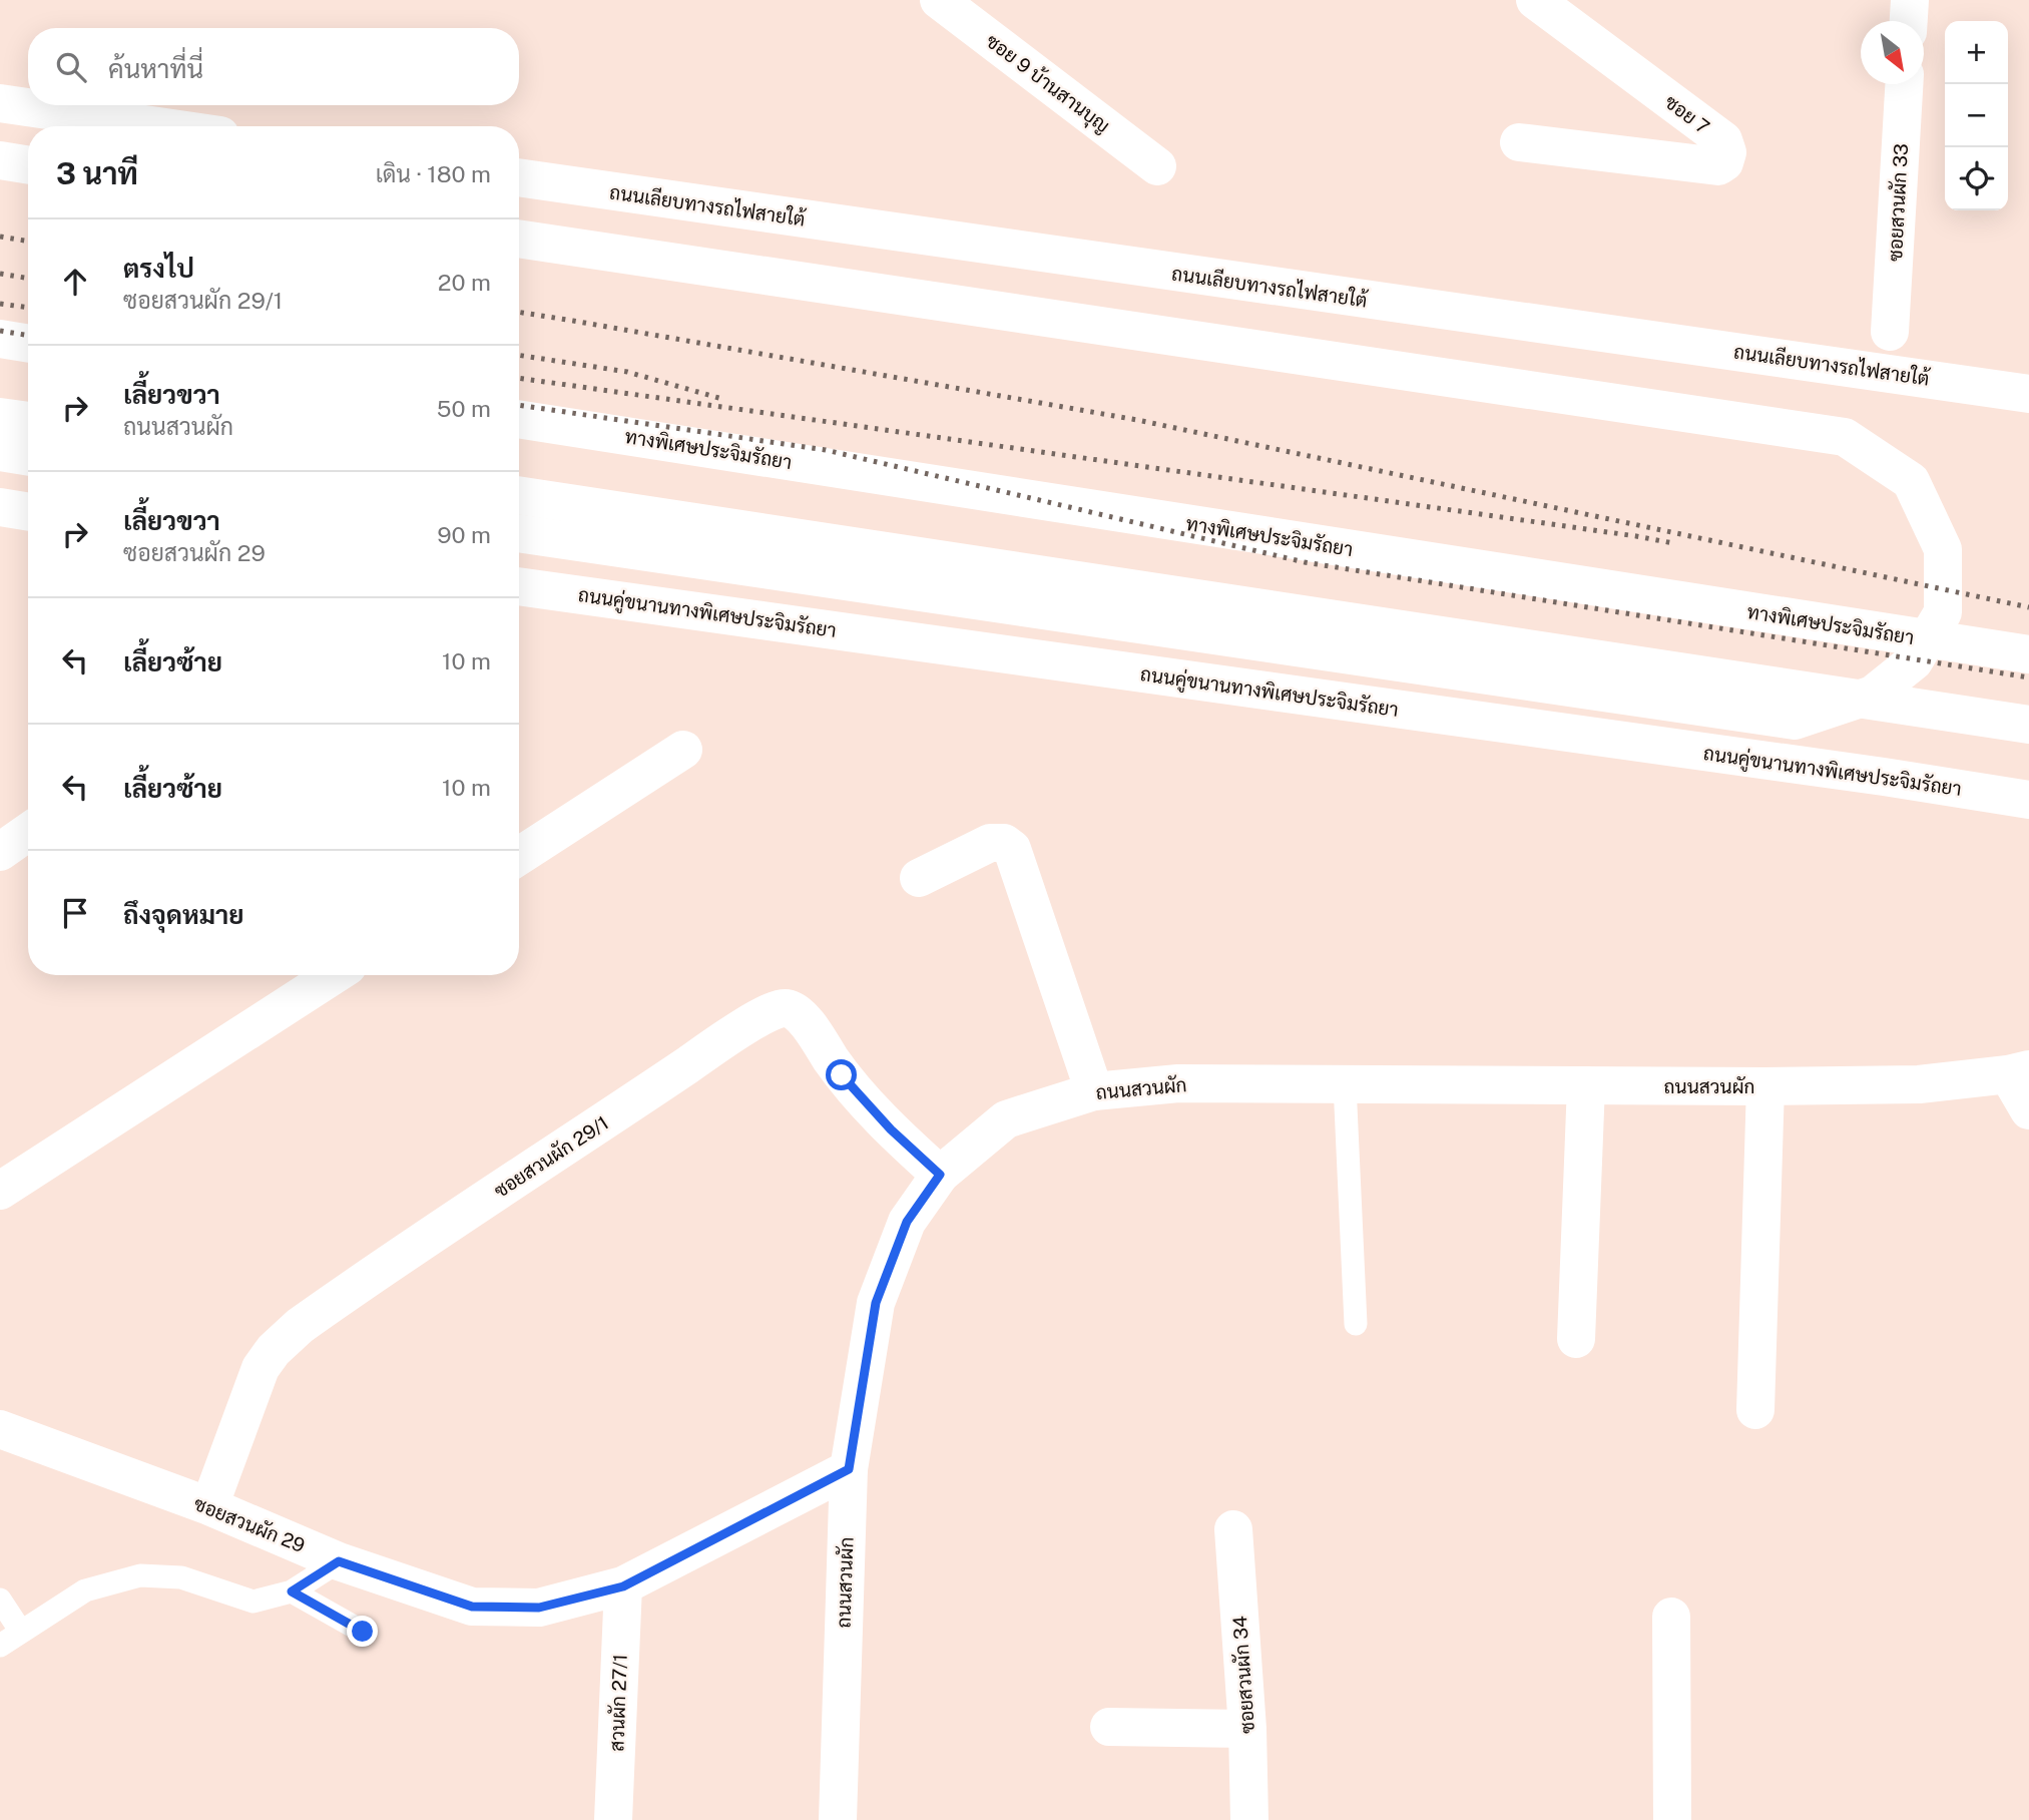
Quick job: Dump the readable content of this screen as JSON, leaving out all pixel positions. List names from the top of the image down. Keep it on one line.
{"streets":{"main road":["ซอย 9 บ้านสานบุญ","ซอย 7","ซอยสวนผัก 33","ถนนเลียบทางรถไฟสายใต้","ทางพิเศษประจิมรัถยา","ถนนคู่ขนานทางพิเศษประจิมรัถยา","ถนนสวนผัก","ซอยสวนผัก 29/1","ซอยสวนผัก 29","ซอยสวนผัก 34","สวนผัก 27/1"]},"crossings":[["ถนนสวนผัก","ซอยสวนผัก 29/1"],["ถนนสวนผัก","ซอยสวนผัก 29"],["ซอยสวนผัก 29/1","ซอยสวนผัก 29"],["ซอยสวนผัก 29","สวนผัก 27/1"]],"north":"bottom right","page":{"map_buttons":["+","−"],"search":"ค้นหาที่นี่","heading":["3 นาที","เดิน · 180 m"],"list":[["ตรงไป","ซอยสวนผัก 29/1","20 m"],["เลี้ยวขวา","ถนนสวนผัก","50 m"],["เลี้ยวขวา","ซอยสวนผัก 29","90 m"],["เลี้ยวซ้าย","10 m"],["เลี้ยวซ้าย","10 m"],"ถึงจุดหมาย"]}}
